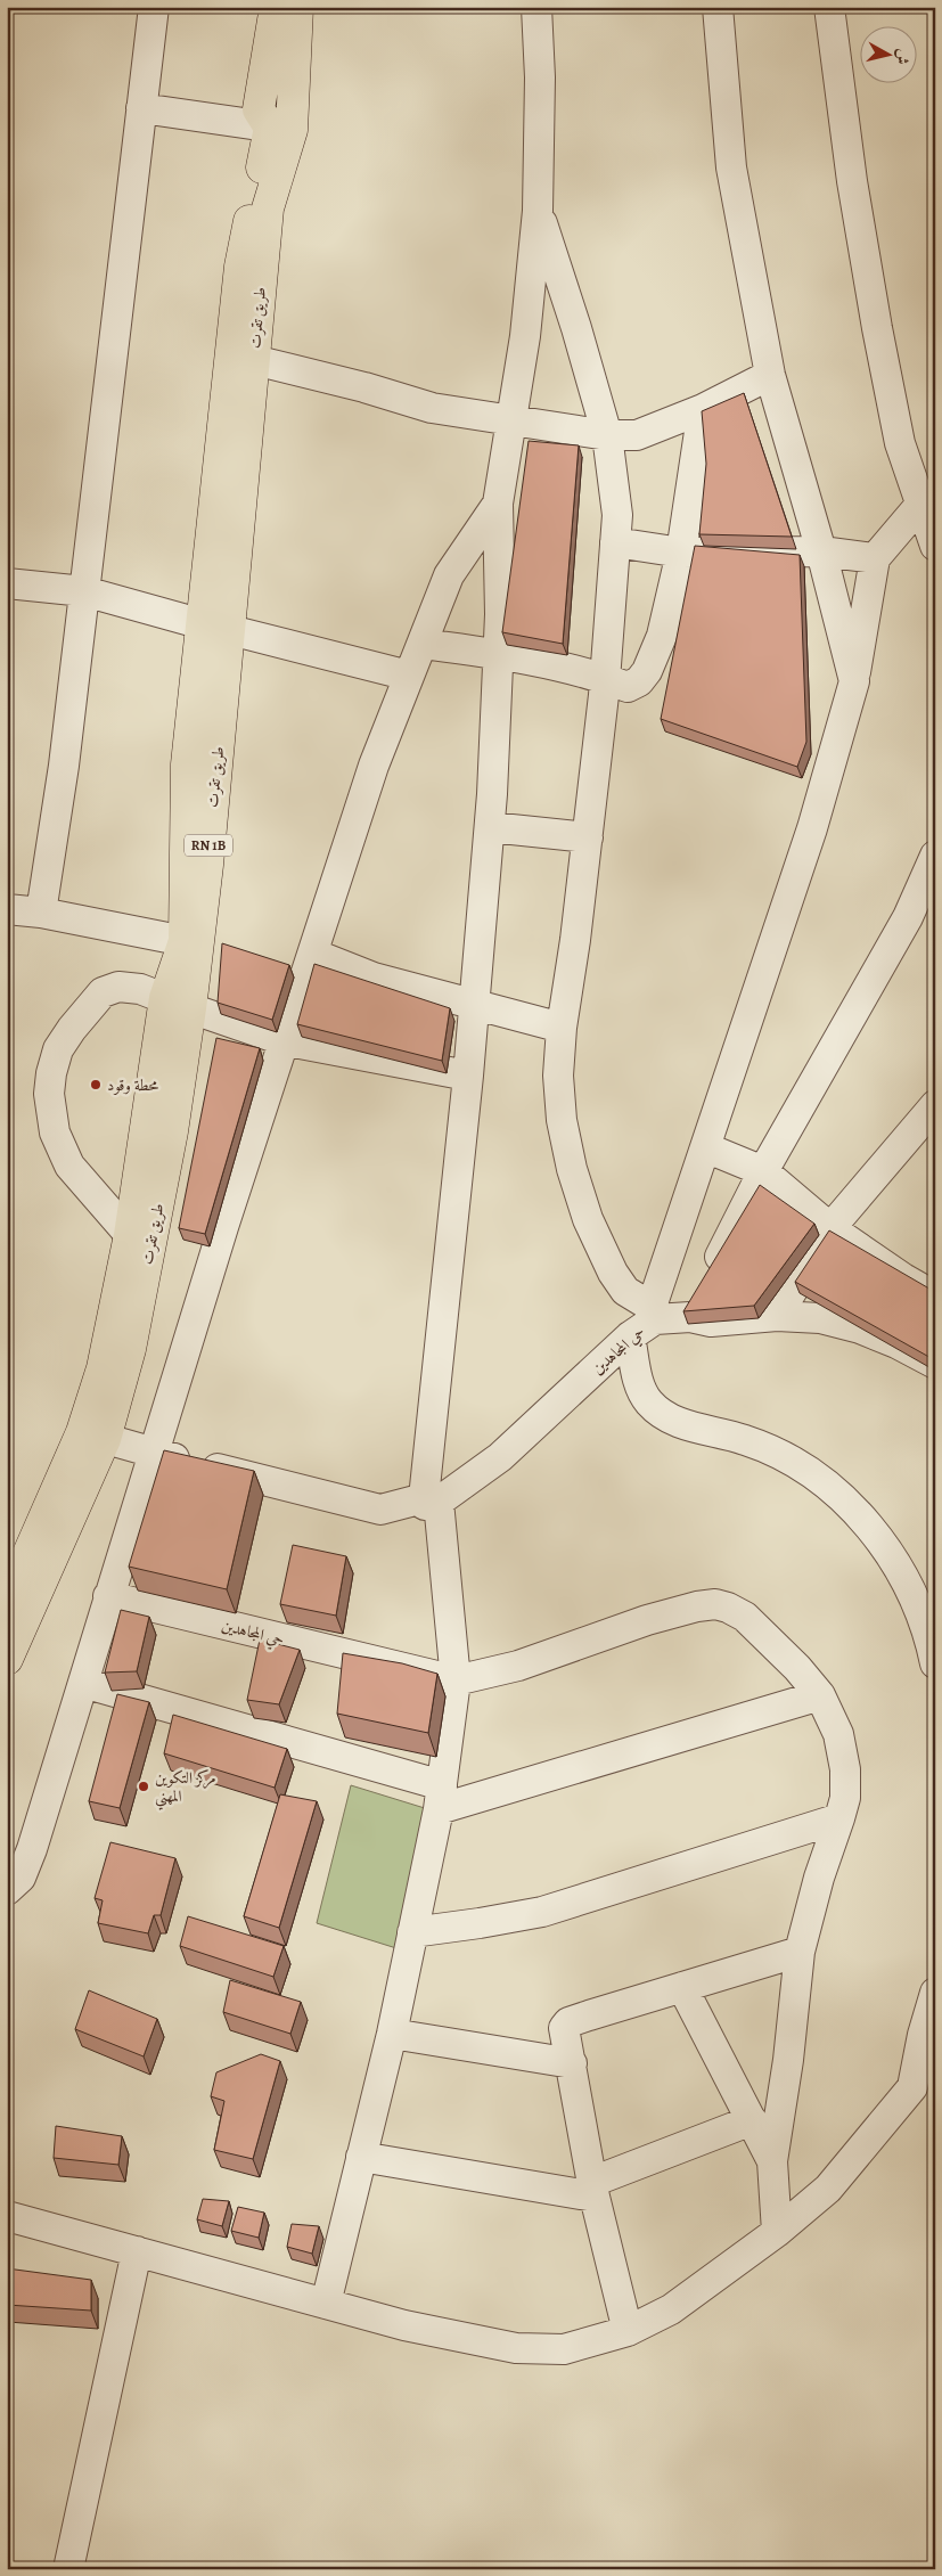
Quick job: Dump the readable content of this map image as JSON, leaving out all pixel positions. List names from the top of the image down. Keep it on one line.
{"streets":{"main road":["طريق تقرت","RN 1B"],"street":["حي المجاهدين"]},"places":["محطة وقود","مركز التكوين المهني"],"north":"right"}
